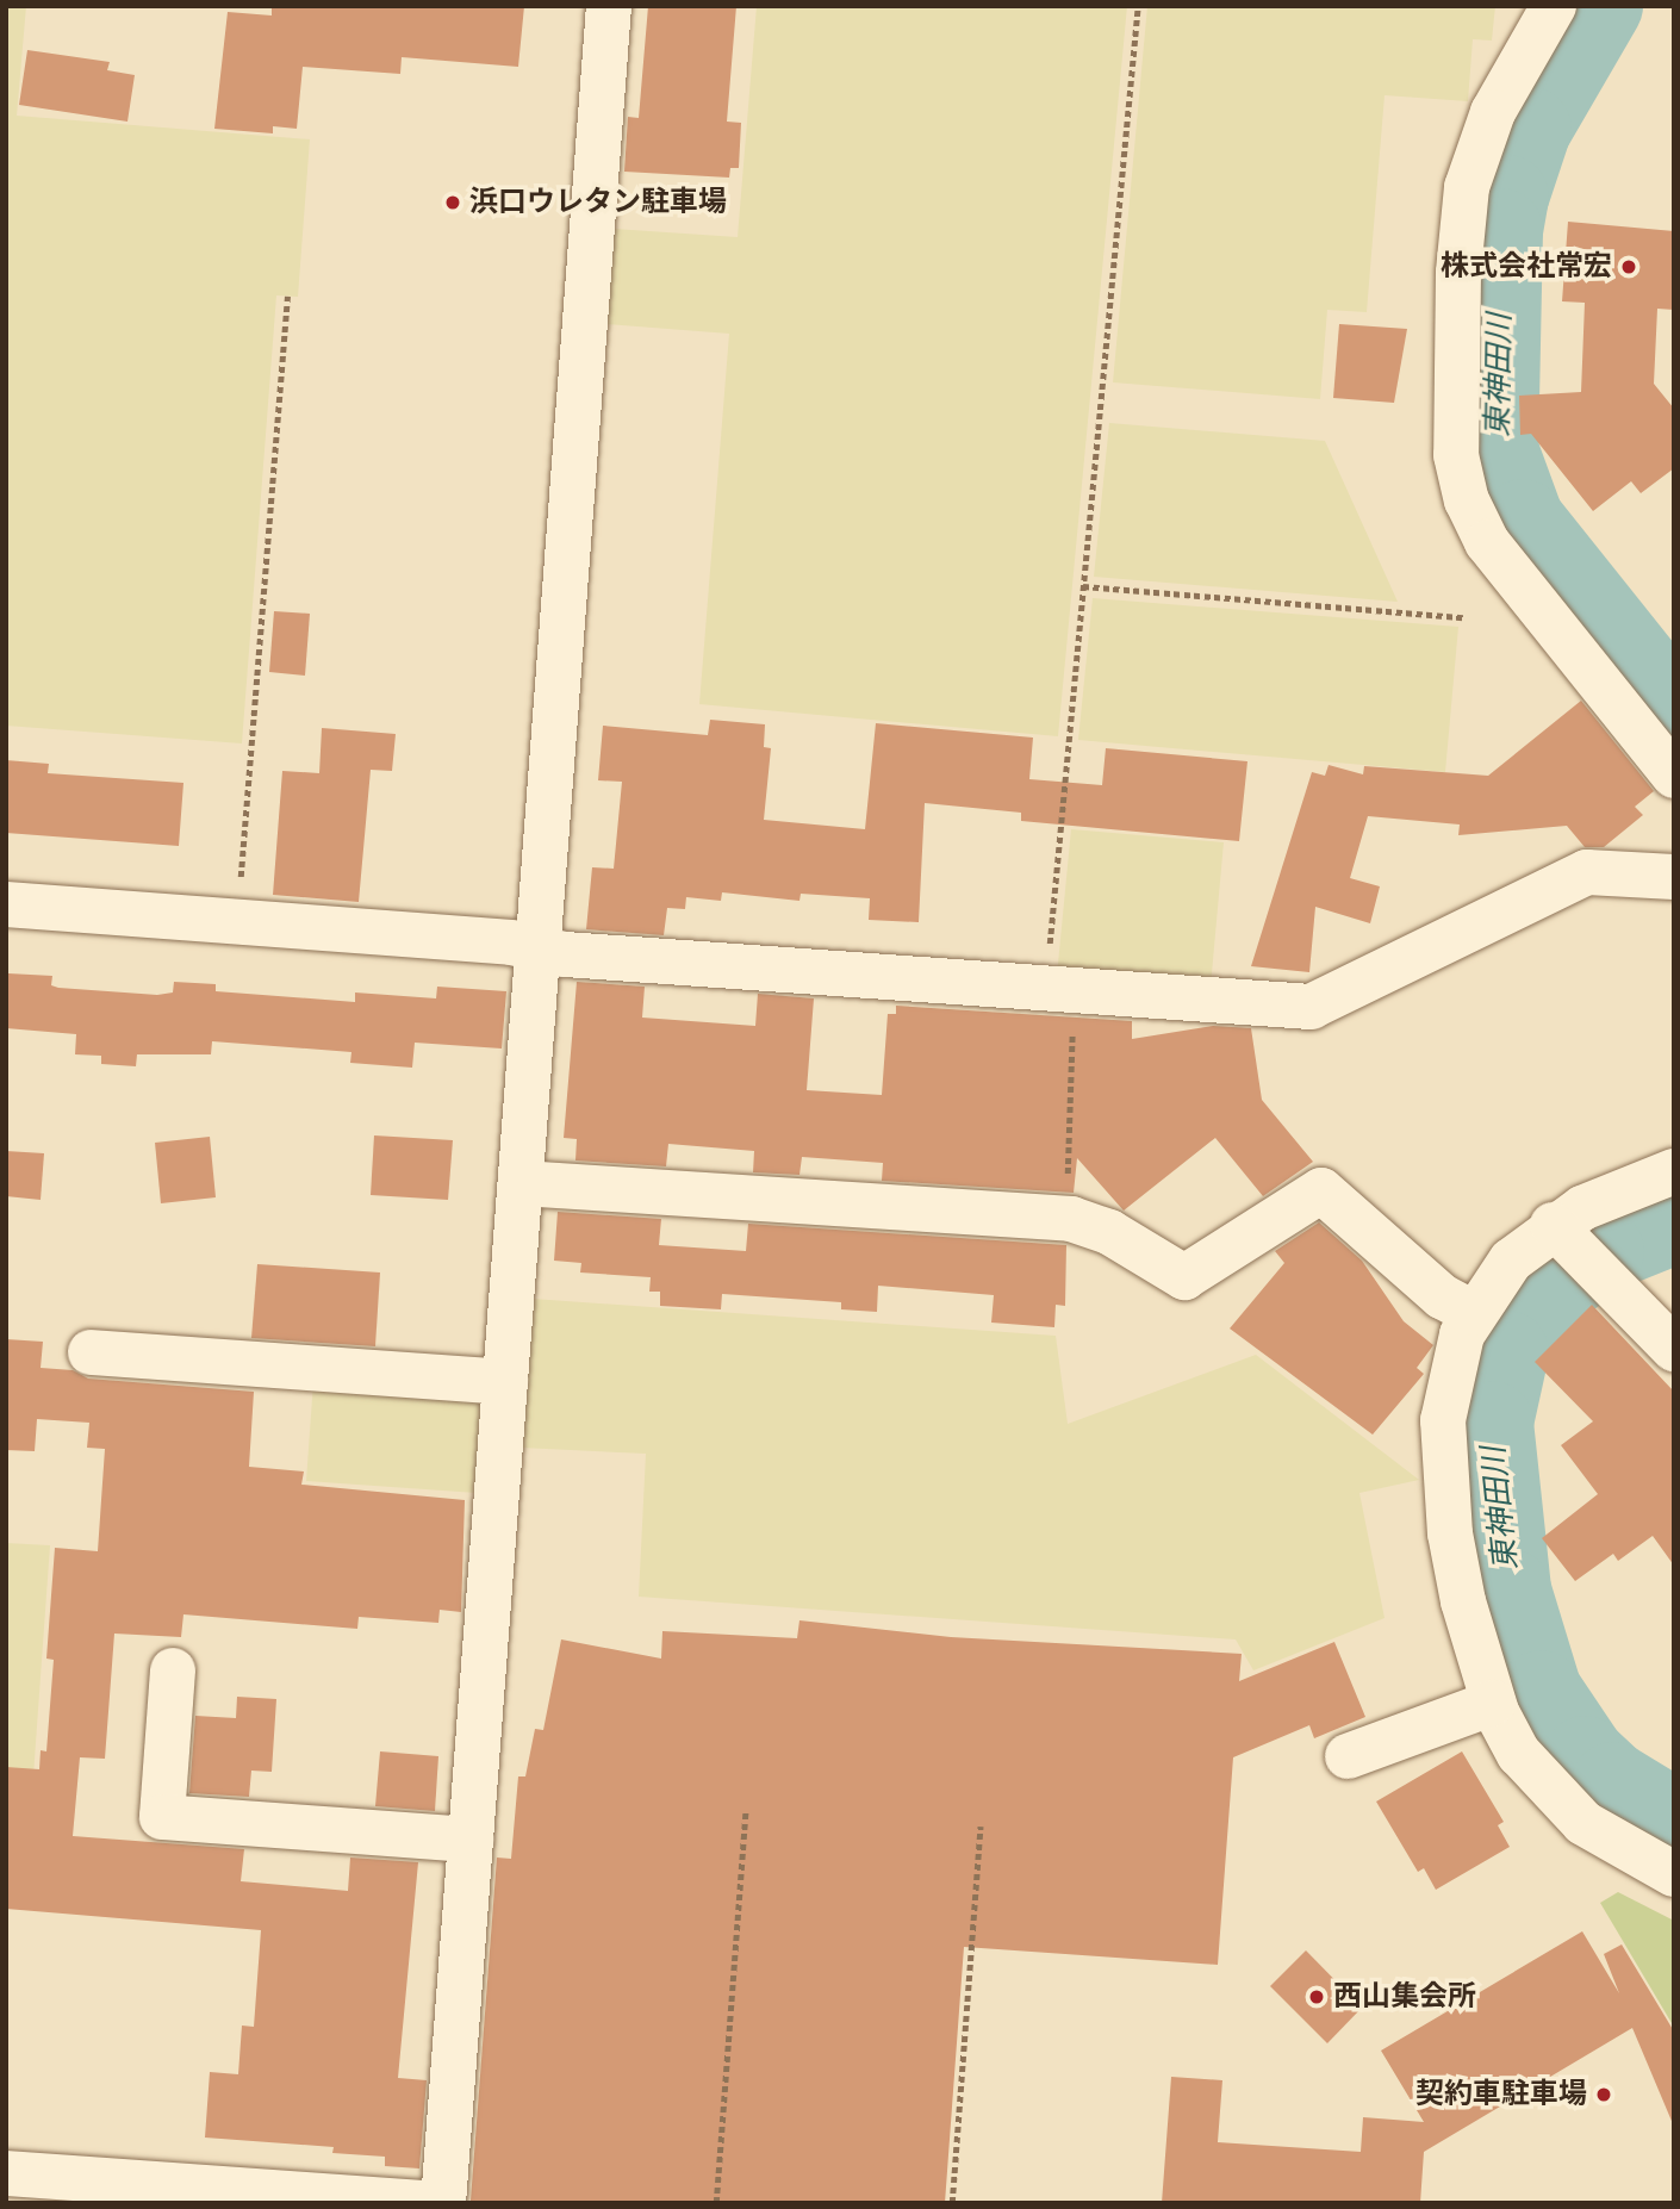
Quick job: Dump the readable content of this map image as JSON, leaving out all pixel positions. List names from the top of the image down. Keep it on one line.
{"water":["東神田川"],"places":["浜口ウレタン駐車場","株式会社常宏","西山集会所","契約車駐車場"]}
